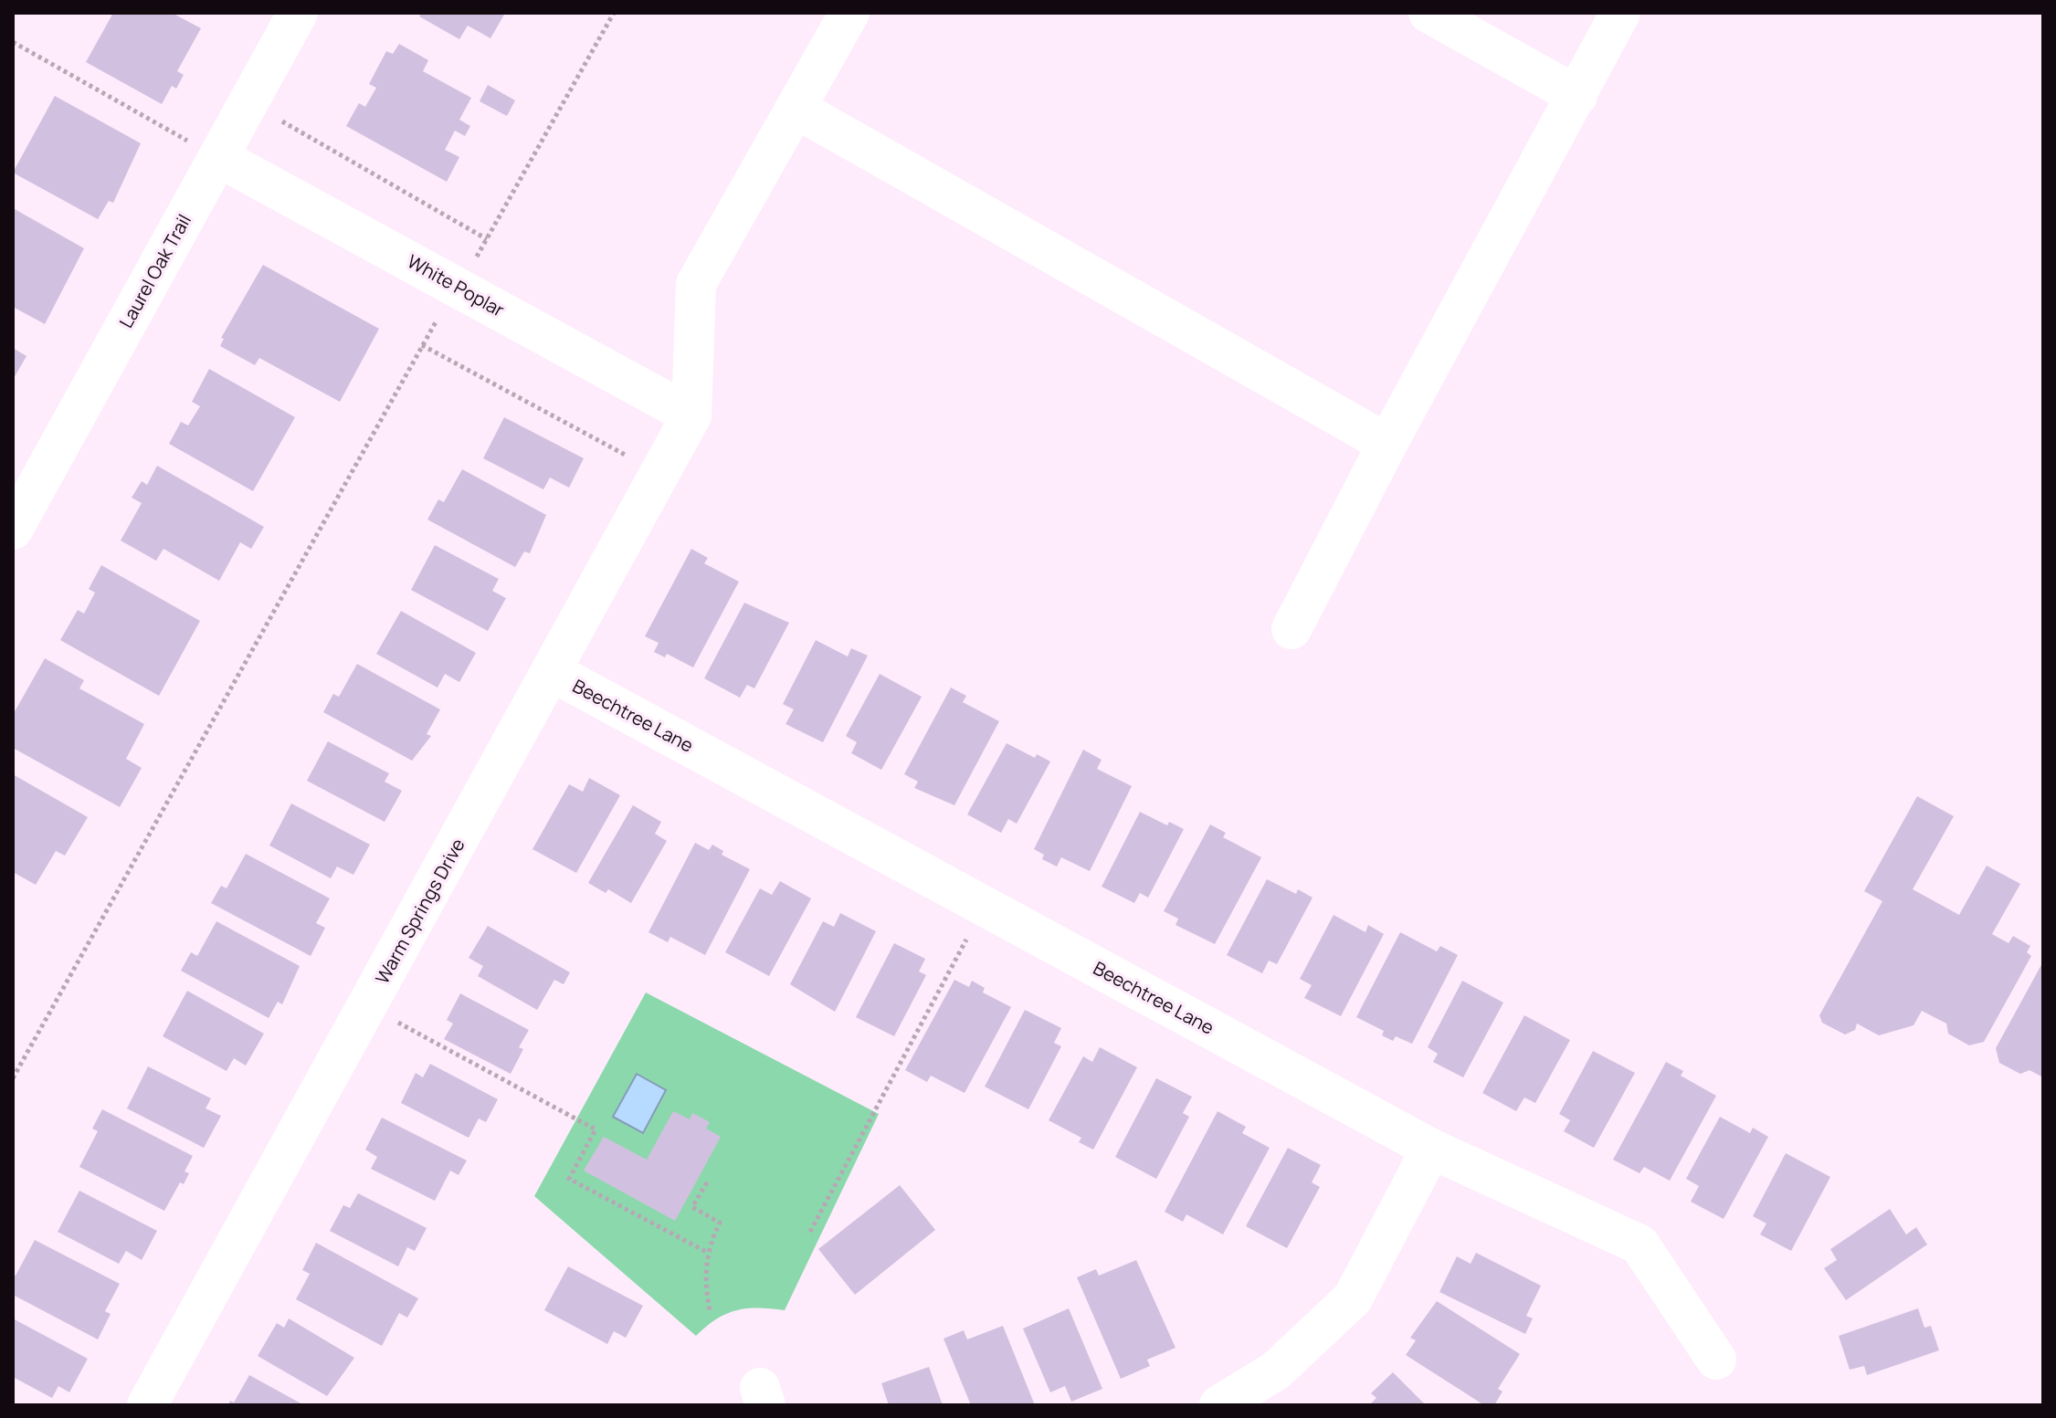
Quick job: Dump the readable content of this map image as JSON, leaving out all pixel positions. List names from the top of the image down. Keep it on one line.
{"streets":{"street":["Laurel Oak Trail","White Poplar","Beechtree Lane","Warm Springs Drive"]},"crossings":[["Laurel Oak Trail","White Poplar"],["White Poplar","Warm Springs Drive"],["Beechtree Lane","Warm Springs Drive"]]}
